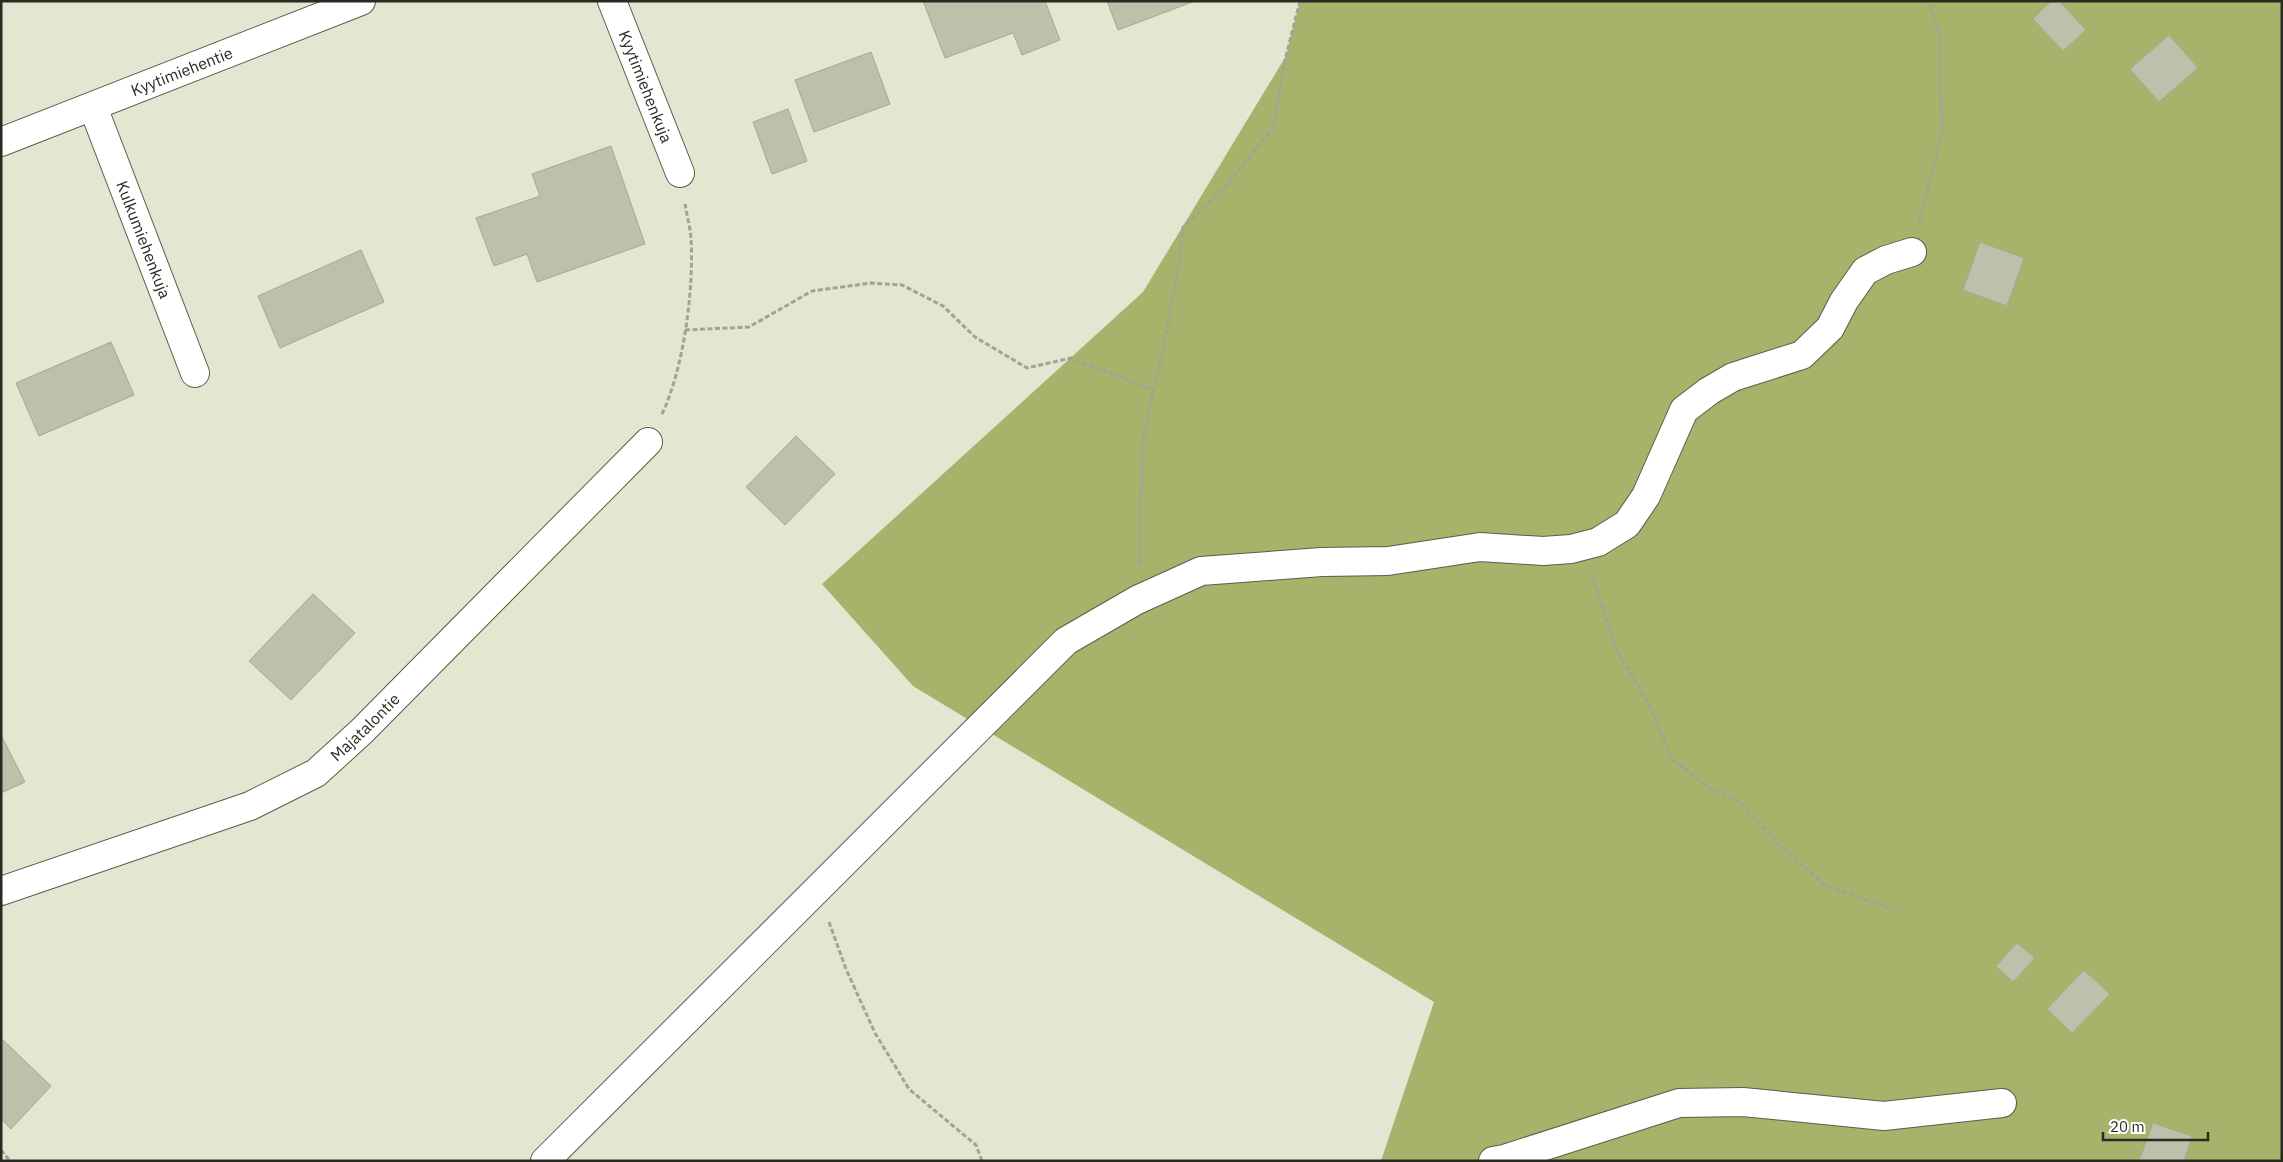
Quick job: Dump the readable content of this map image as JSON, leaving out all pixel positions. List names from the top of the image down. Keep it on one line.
{"streets":{"street":["Kyytimiehentie","Kyytimiehenkuja","Kulkumiehenkuja","Majatalontie"]},"crossings":[["Kyytimiehentie","Kulkumiehenkuja"]],"scale_bar":"20 m"}
